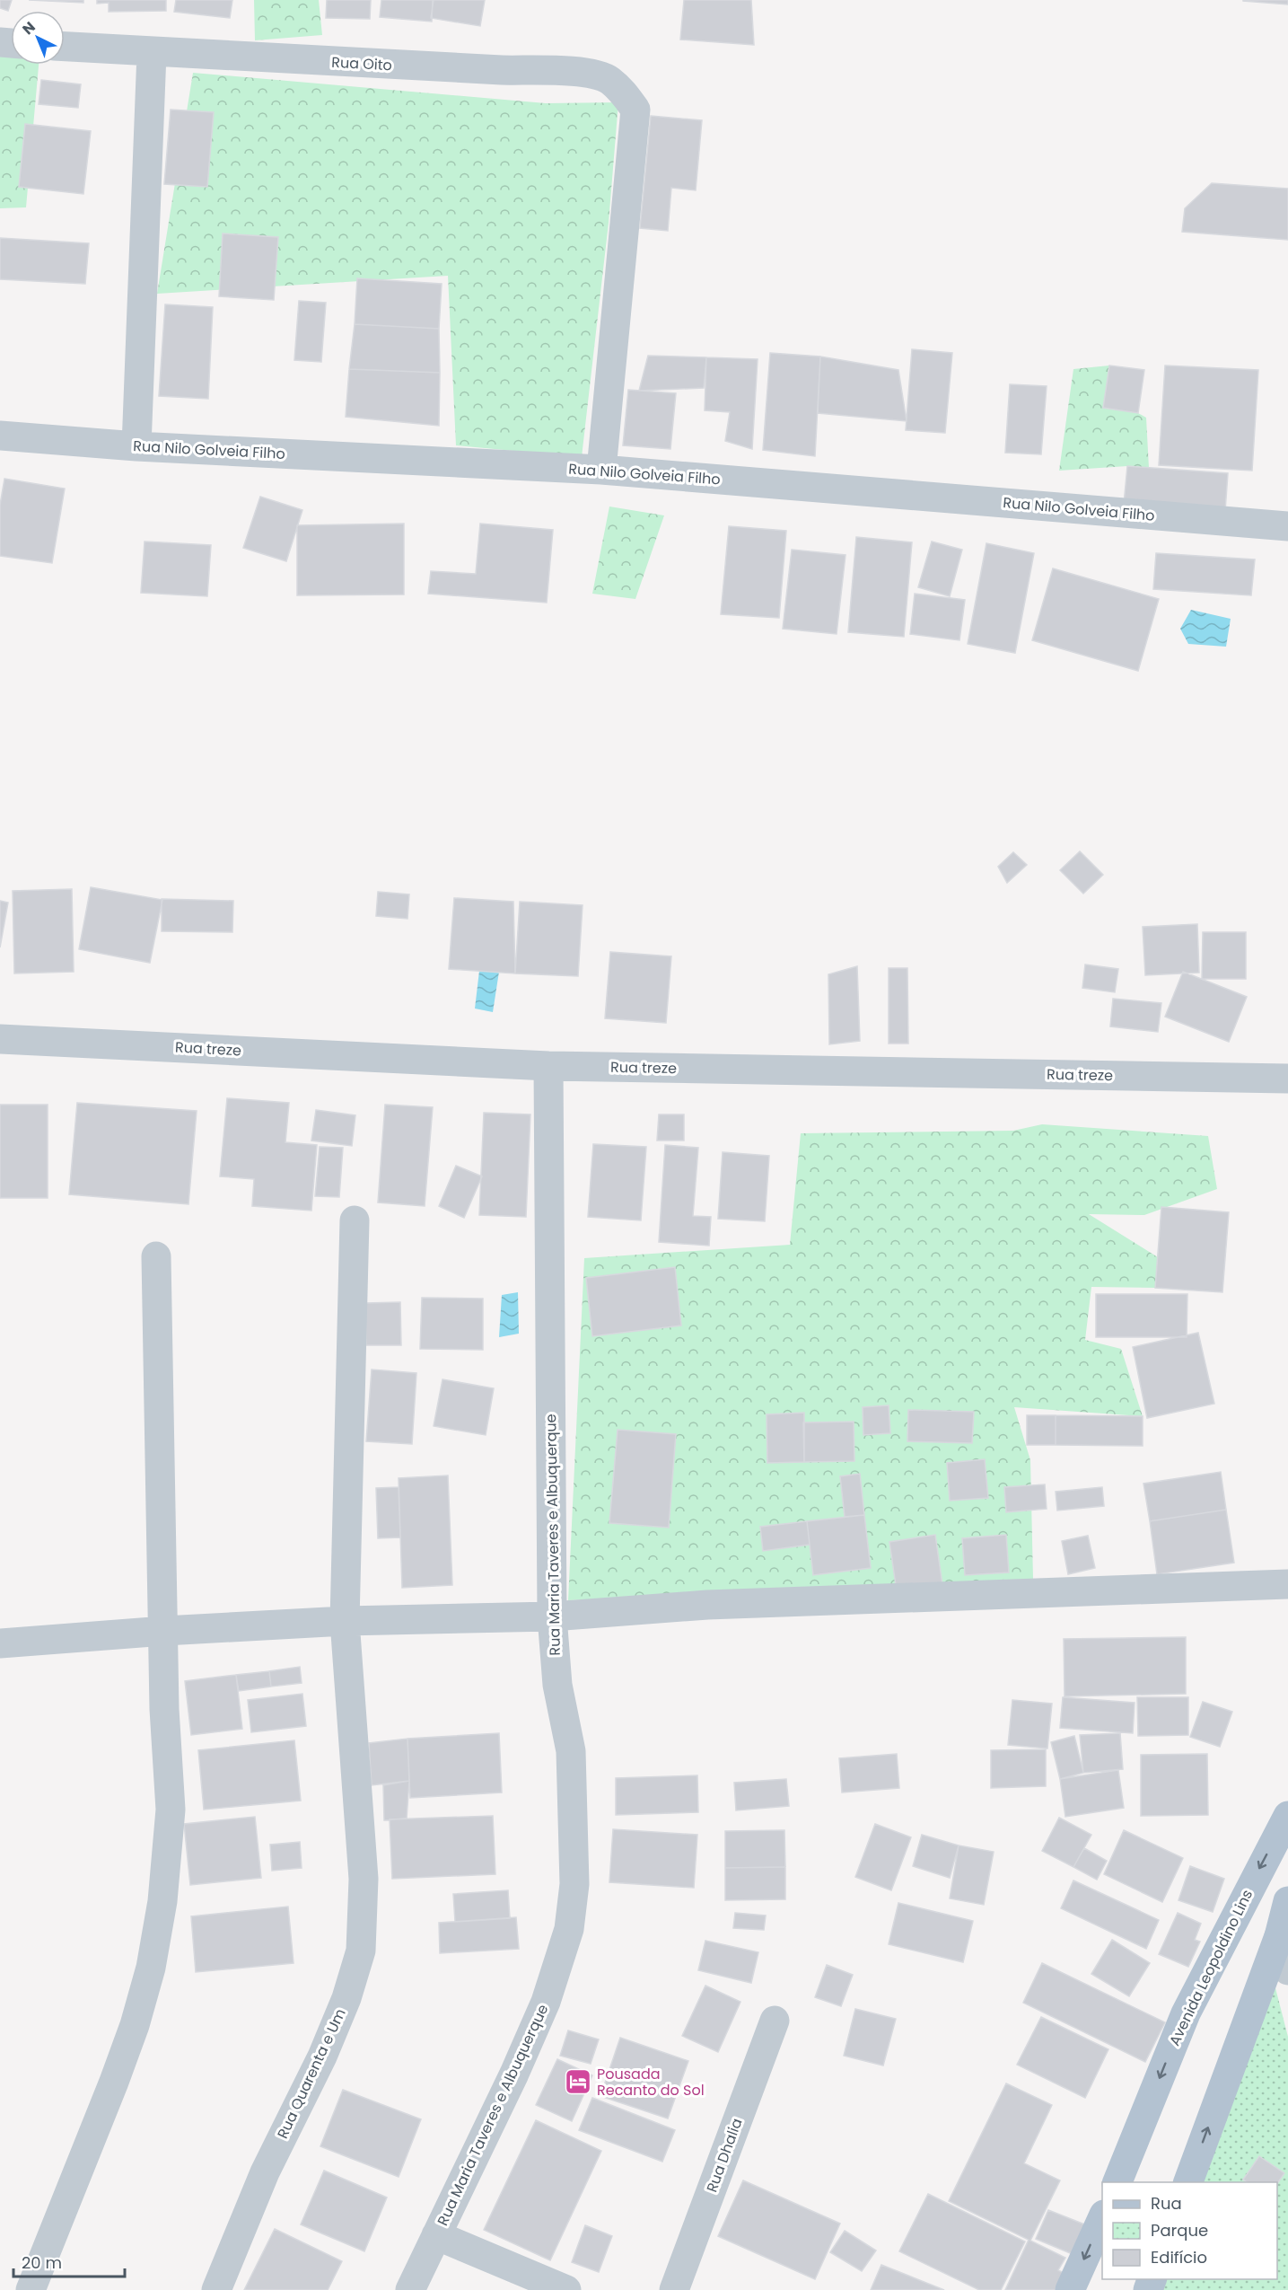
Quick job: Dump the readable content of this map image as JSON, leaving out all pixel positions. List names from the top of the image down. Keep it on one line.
{"streets":{"main road":["Avenida Leopoldino Lins"],"street":["Rua Oito","Rua Nilo Golveia Filho","Rua treze","Rua Maria Taveres e Albuquerque","Rua Quarenta e Um","Rua Dhalia"]},"crossings":[["Rua Oito","Rua Nilo Golveia Filho"],["Rua treze","Rua Maria Taveres e Albuquerque"]],"places":{"hotel":["Pousada Recanto do Sol"]},"legend":["Rua","Parque","Edifício"],"scale_bar":"20 m","north":"top left"}
